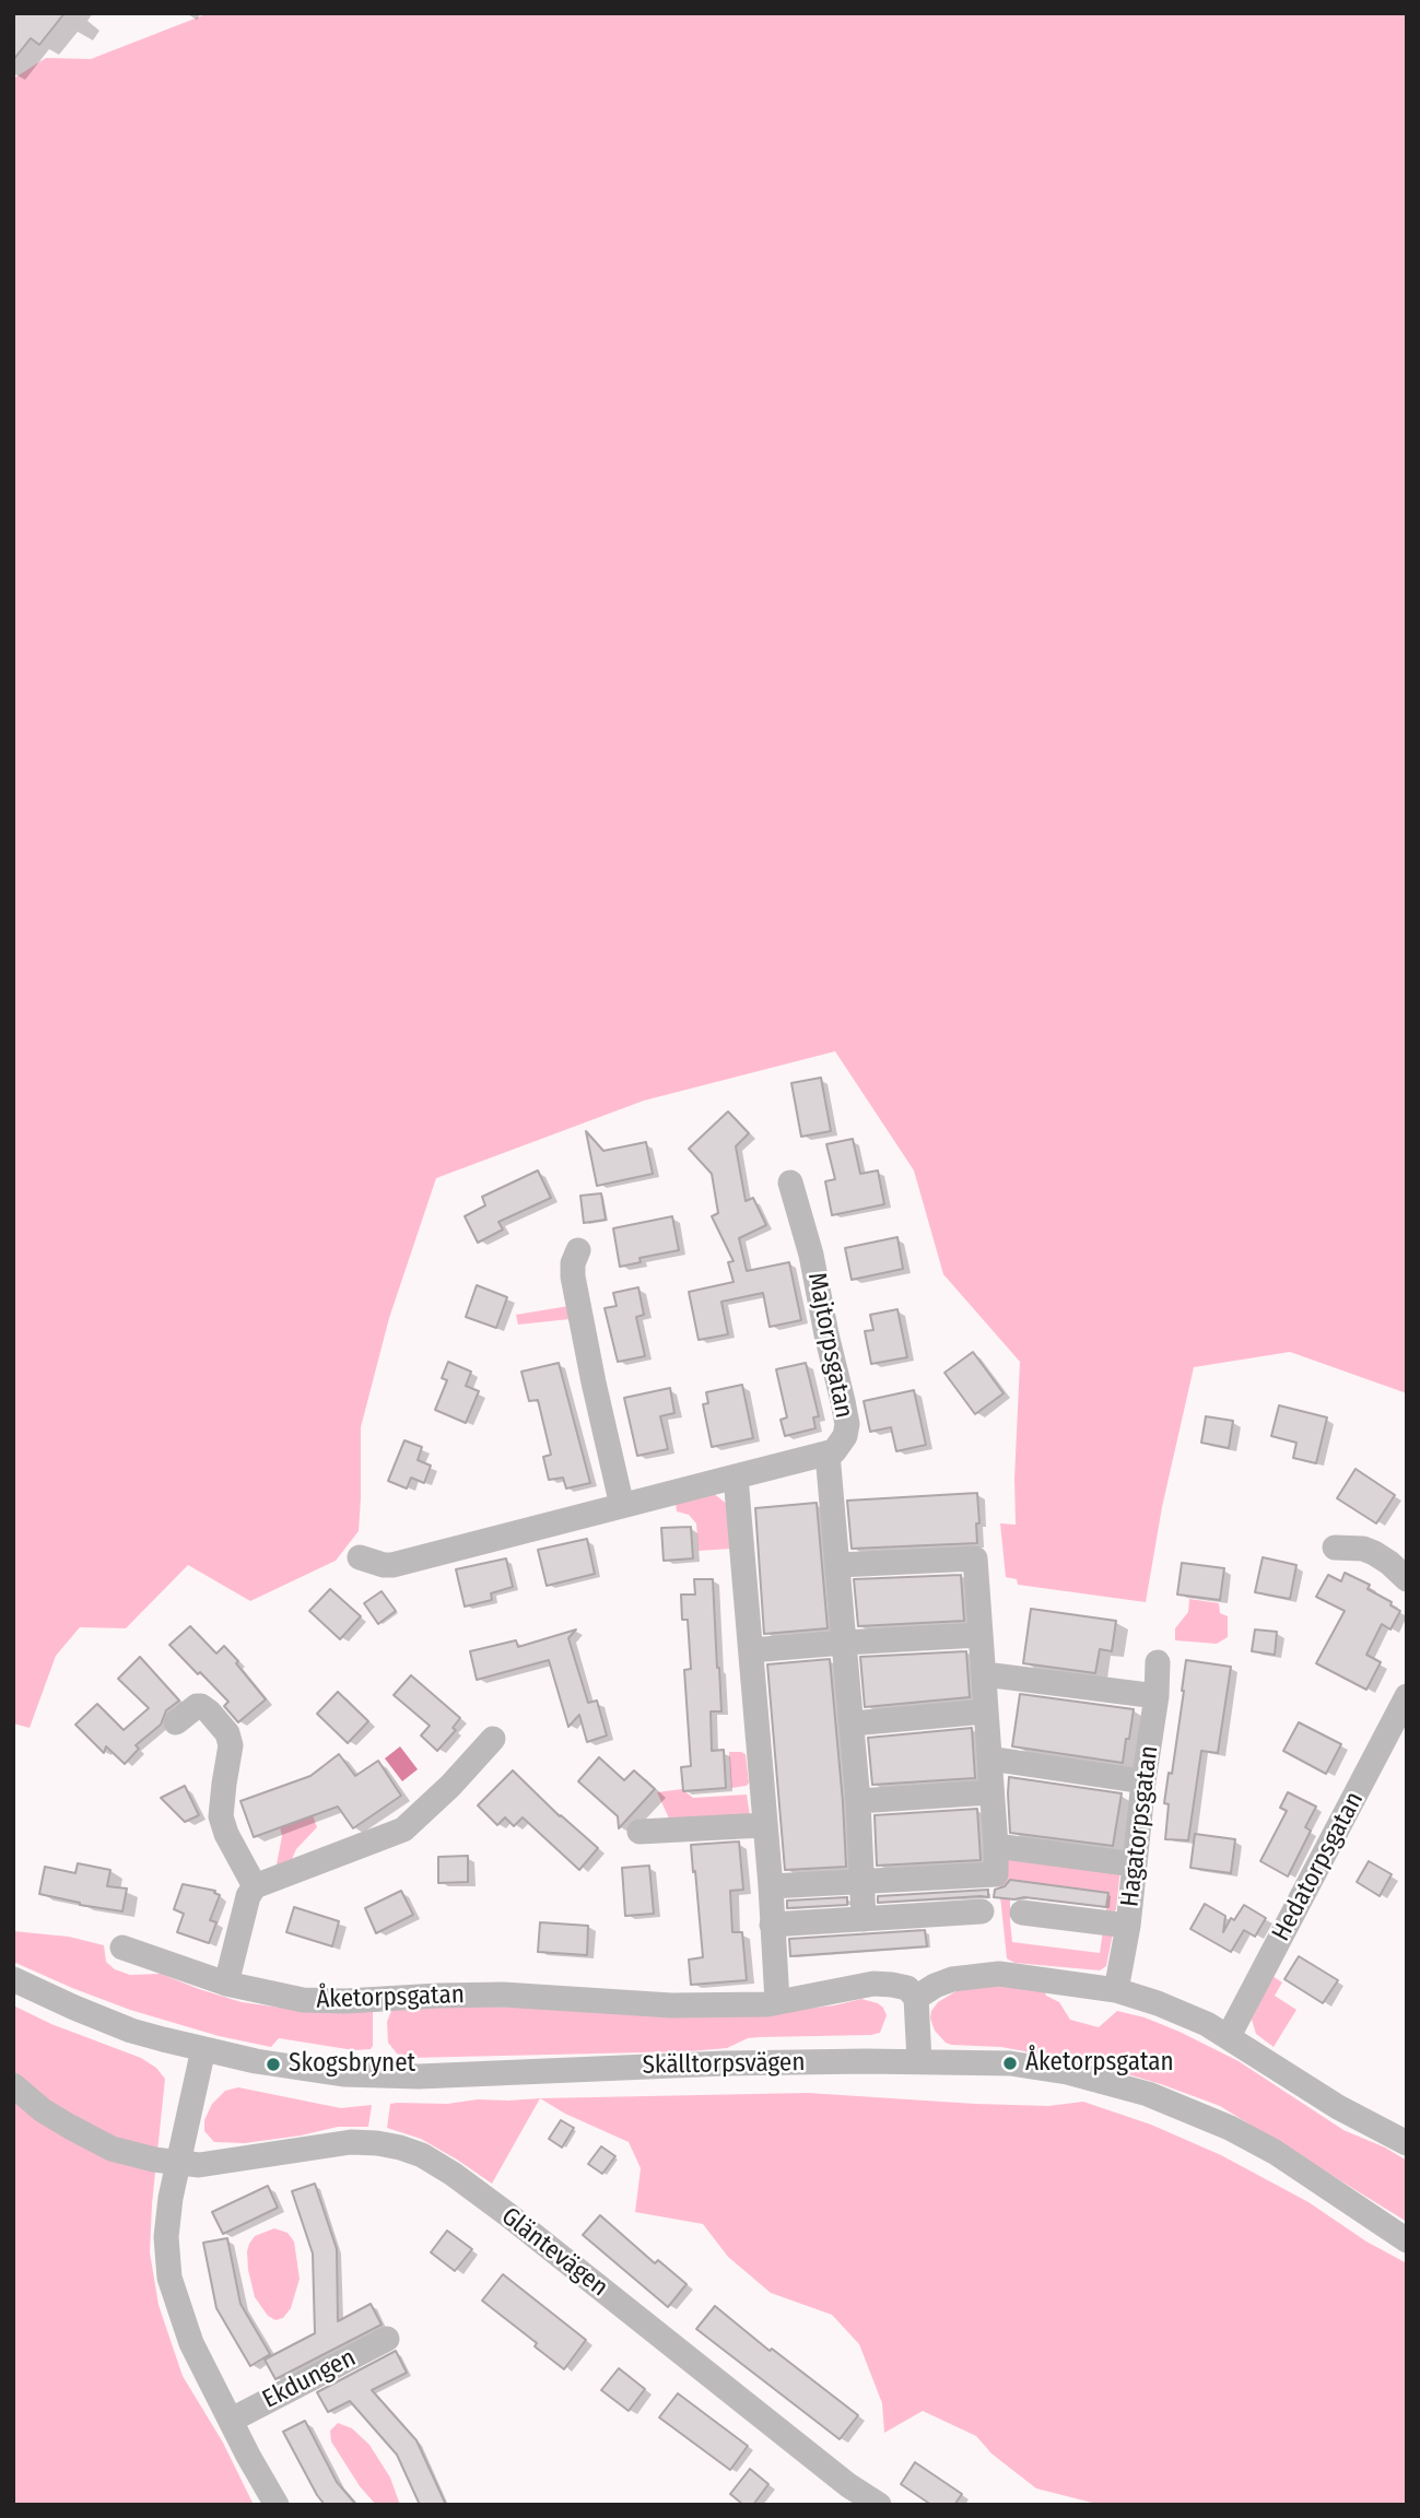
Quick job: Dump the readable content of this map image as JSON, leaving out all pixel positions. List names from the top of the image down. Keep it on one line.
{"streets":{"street":["Majtorpsgatan","Hagatorpsgatan","Hedatorpsgatan","Åketorpsgatan","Skälltorpsvägen","Gläntevägen","Ekdungen"]},"places":["Åketorpsgatan","Skogsbrynet"]}
